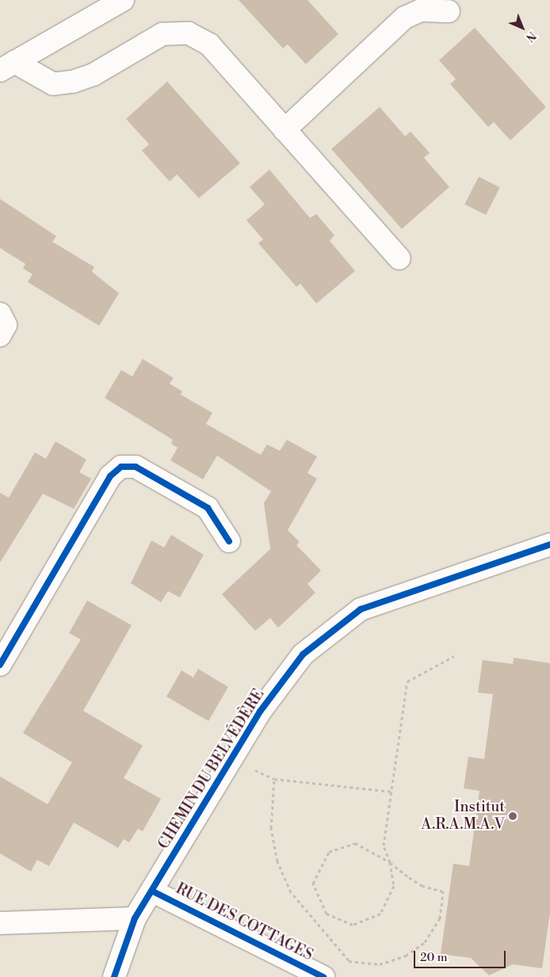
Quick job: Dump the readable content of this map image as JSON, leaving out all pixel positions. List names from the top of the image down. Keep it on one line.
{"streets":{"street":["CHEMIN DU BELVÉDÈRE","RUE DES COTTAGES"]},"crossings":[["CHEMIN DU BELVÉDÈRE","RUE DES COTTAGES"]],"places":["Institut A.R.A.M.A.V"],"scale_bar":"20 m","north":"bottom right"}
